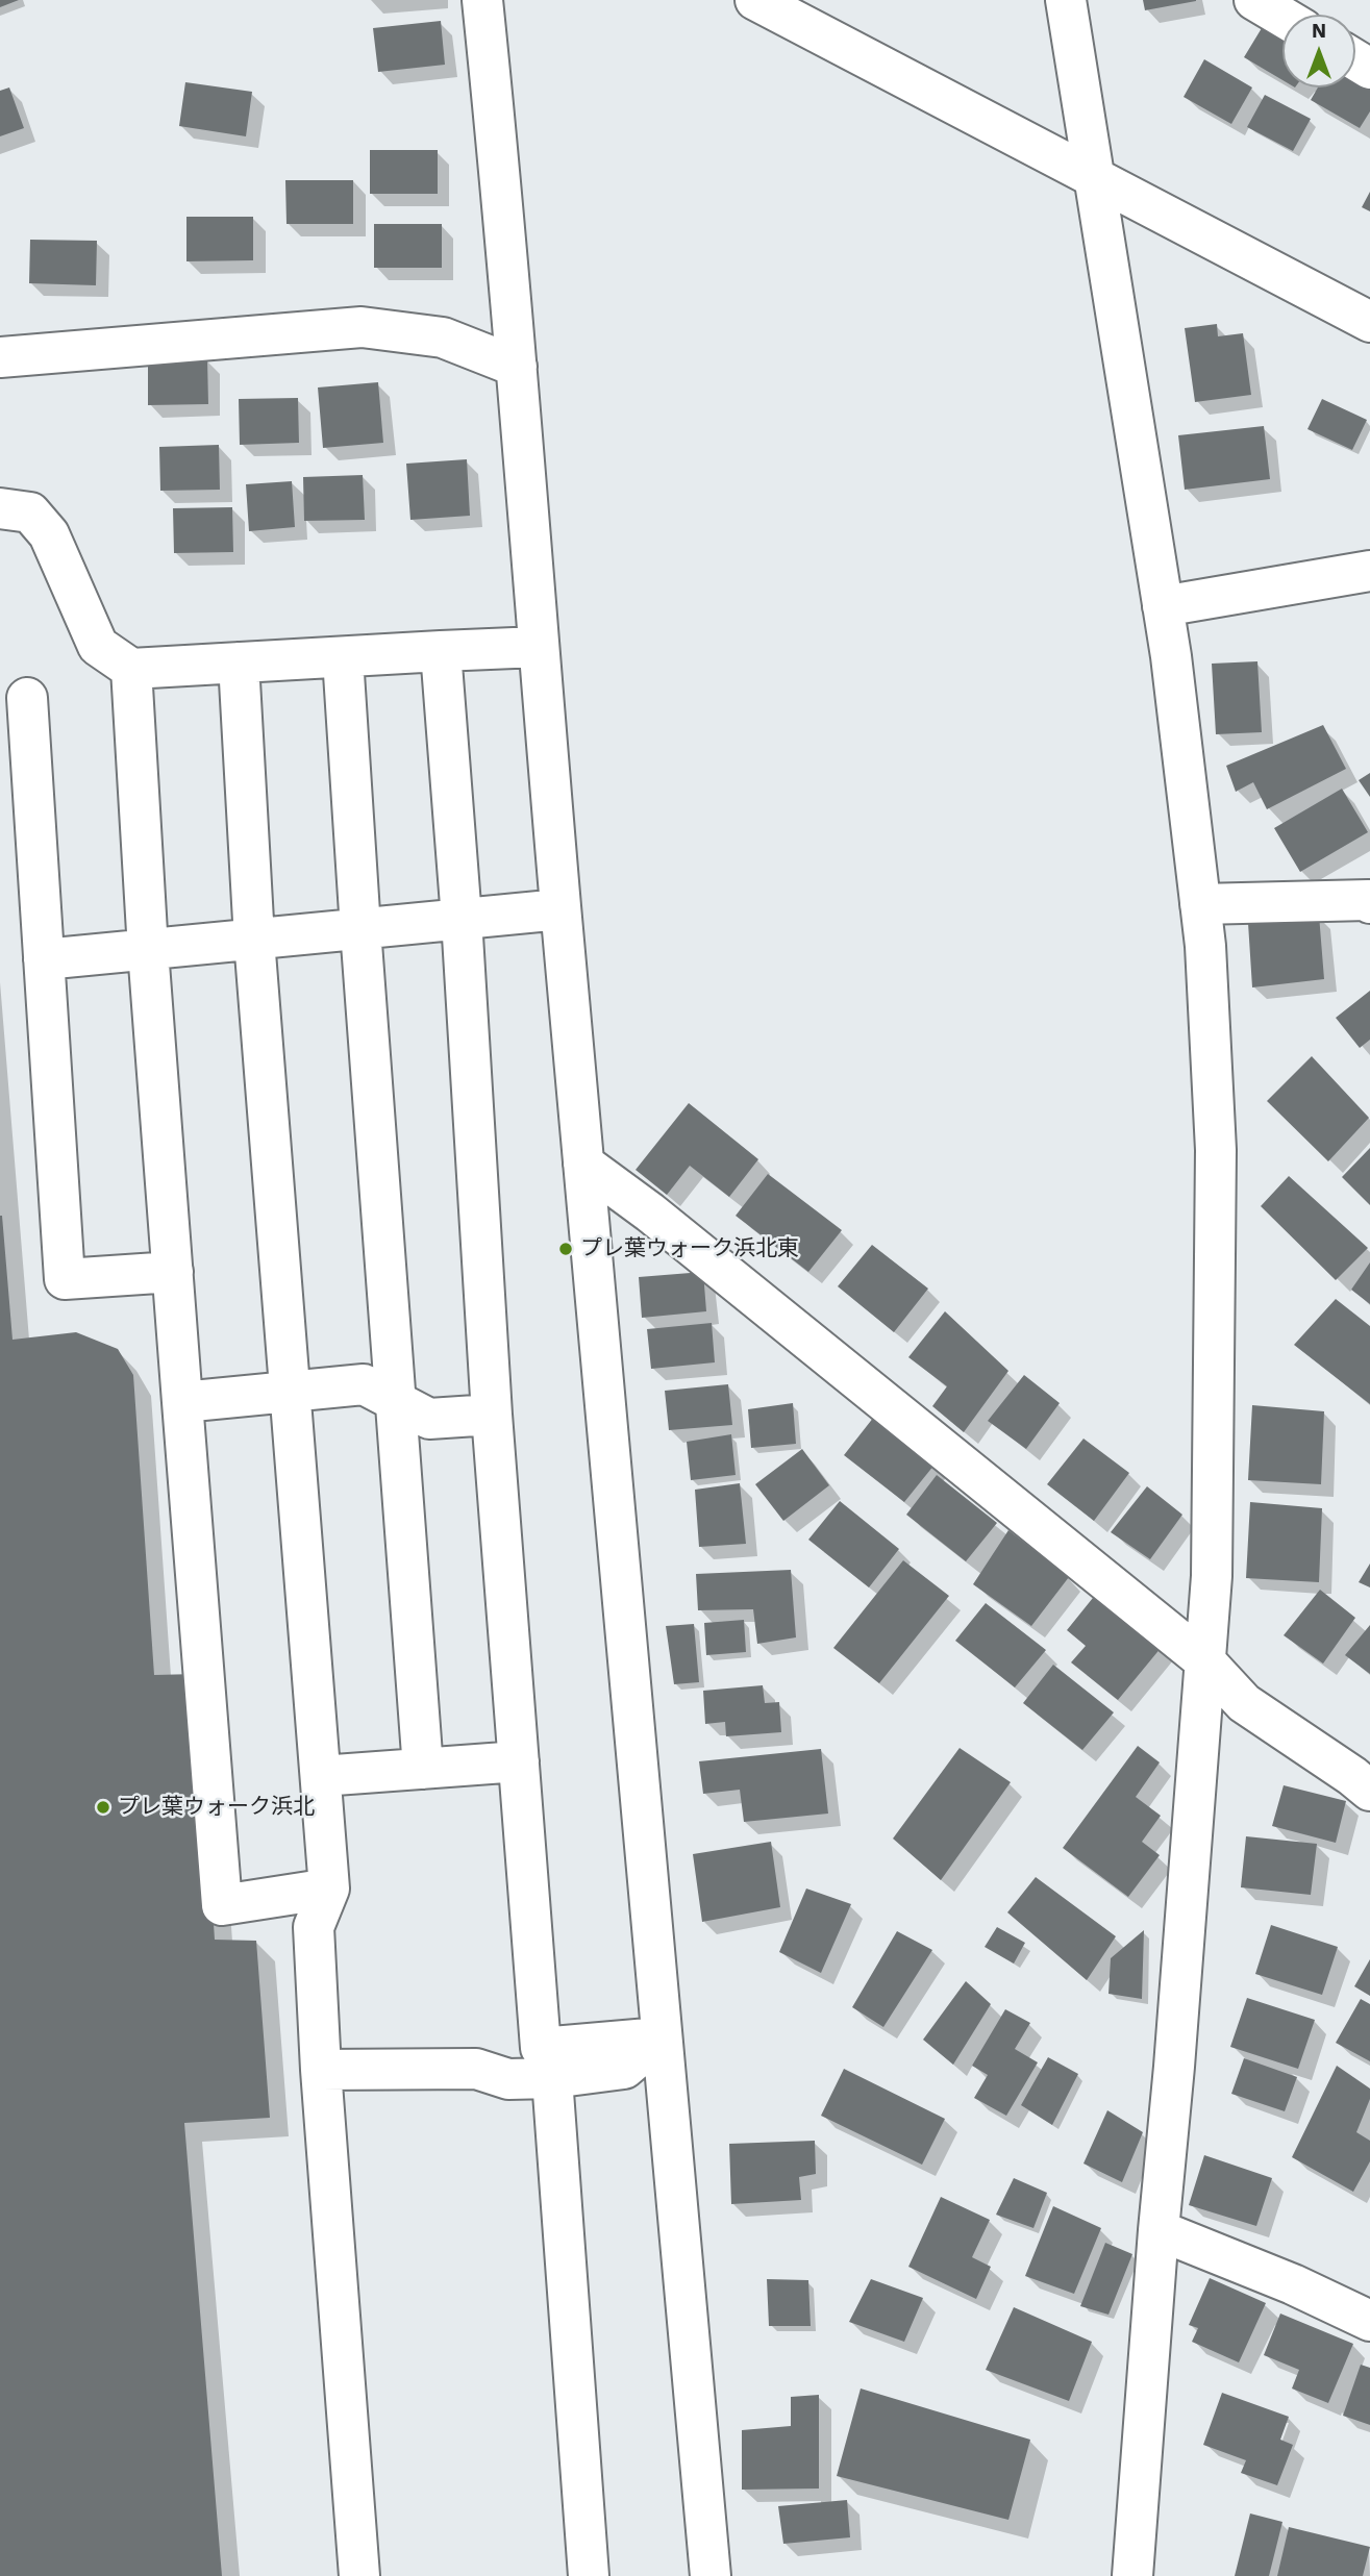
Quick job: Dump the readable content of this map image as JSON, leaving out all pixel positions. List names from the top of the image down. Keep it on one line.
{"places":["プレ葉ウォーク浜北東","プレ葉ウォーク浜北"],"north":"top"}
